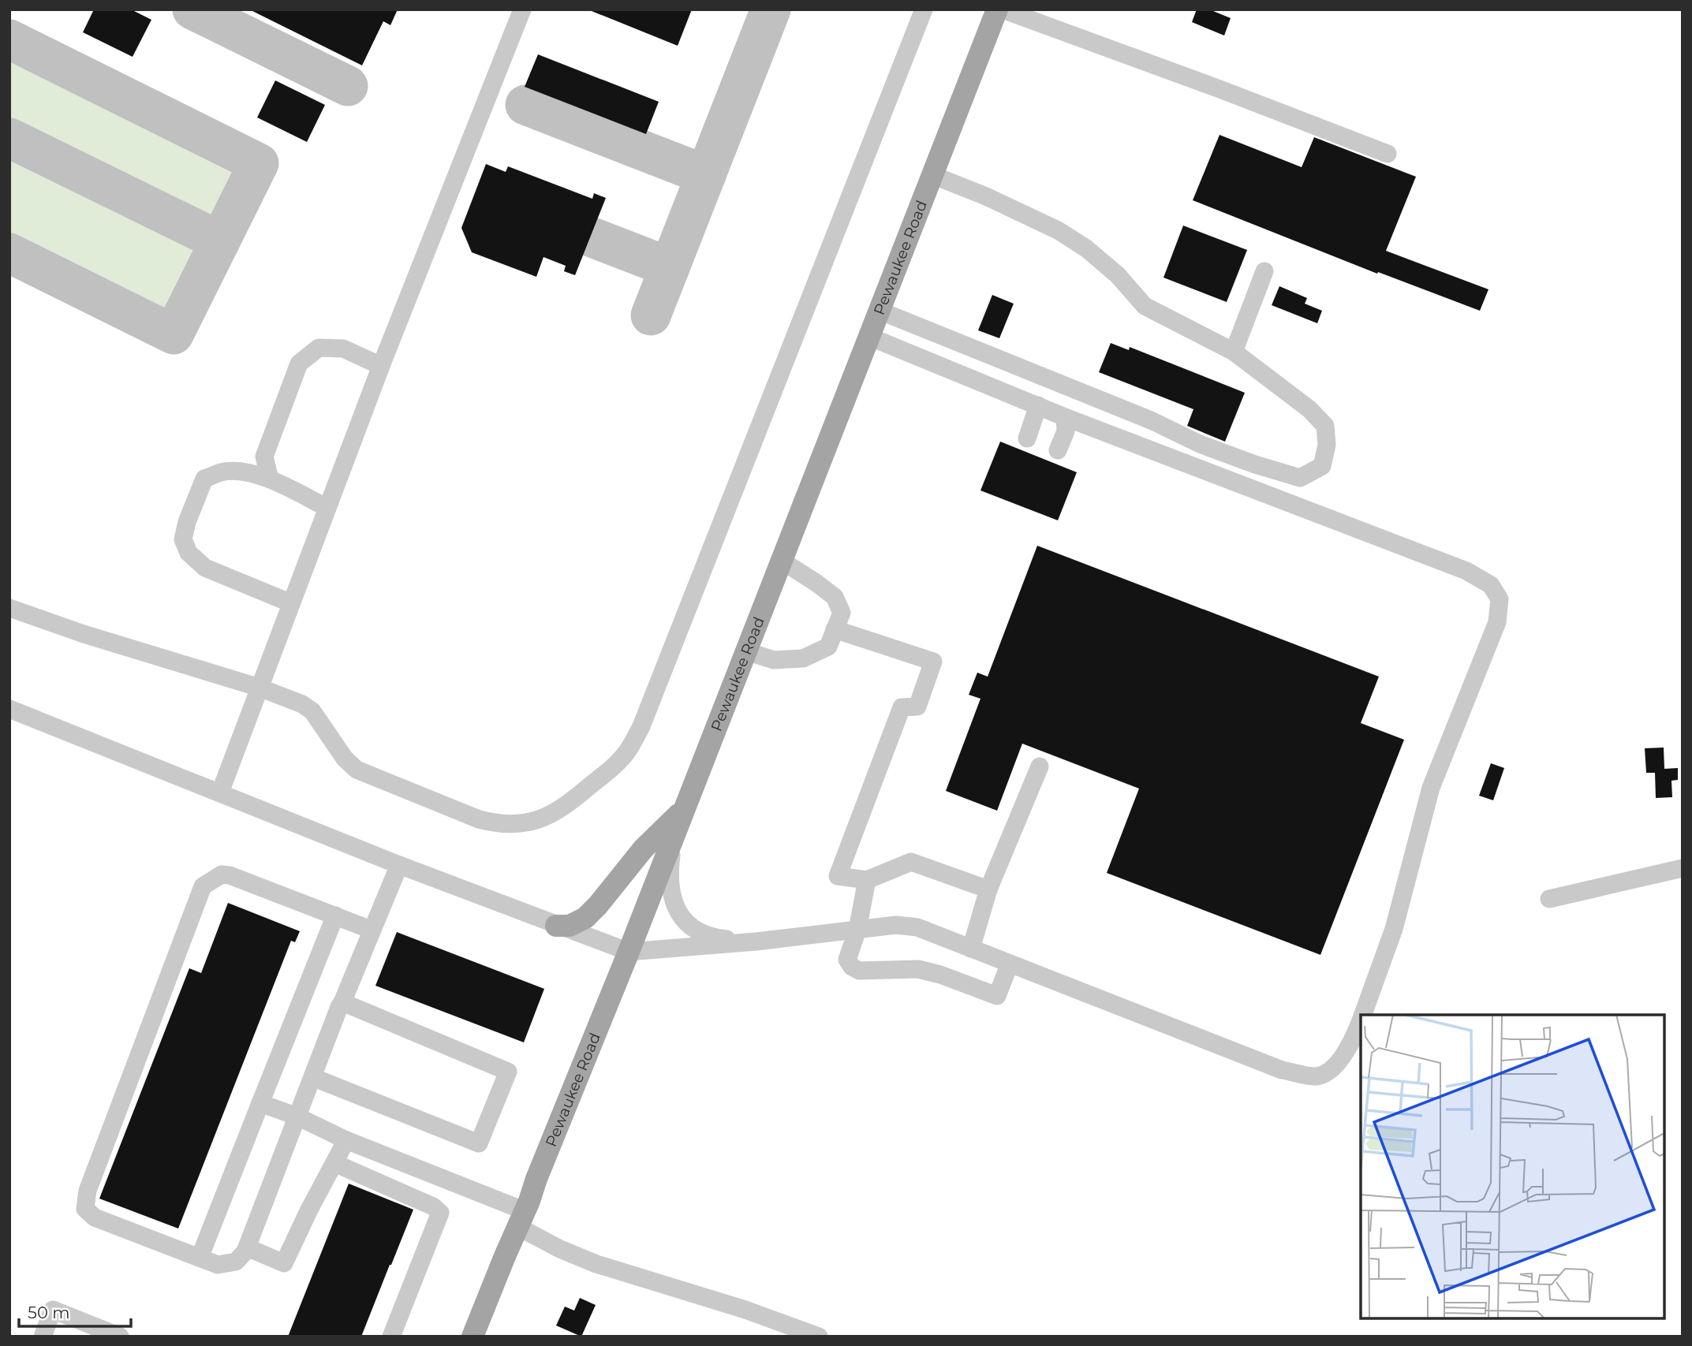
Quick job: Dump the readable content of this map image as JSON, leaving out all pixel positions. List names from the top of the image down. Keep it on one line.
{"streets":{"main road":["Pewaukee Road"]},"scale_bar":"50 m"}
